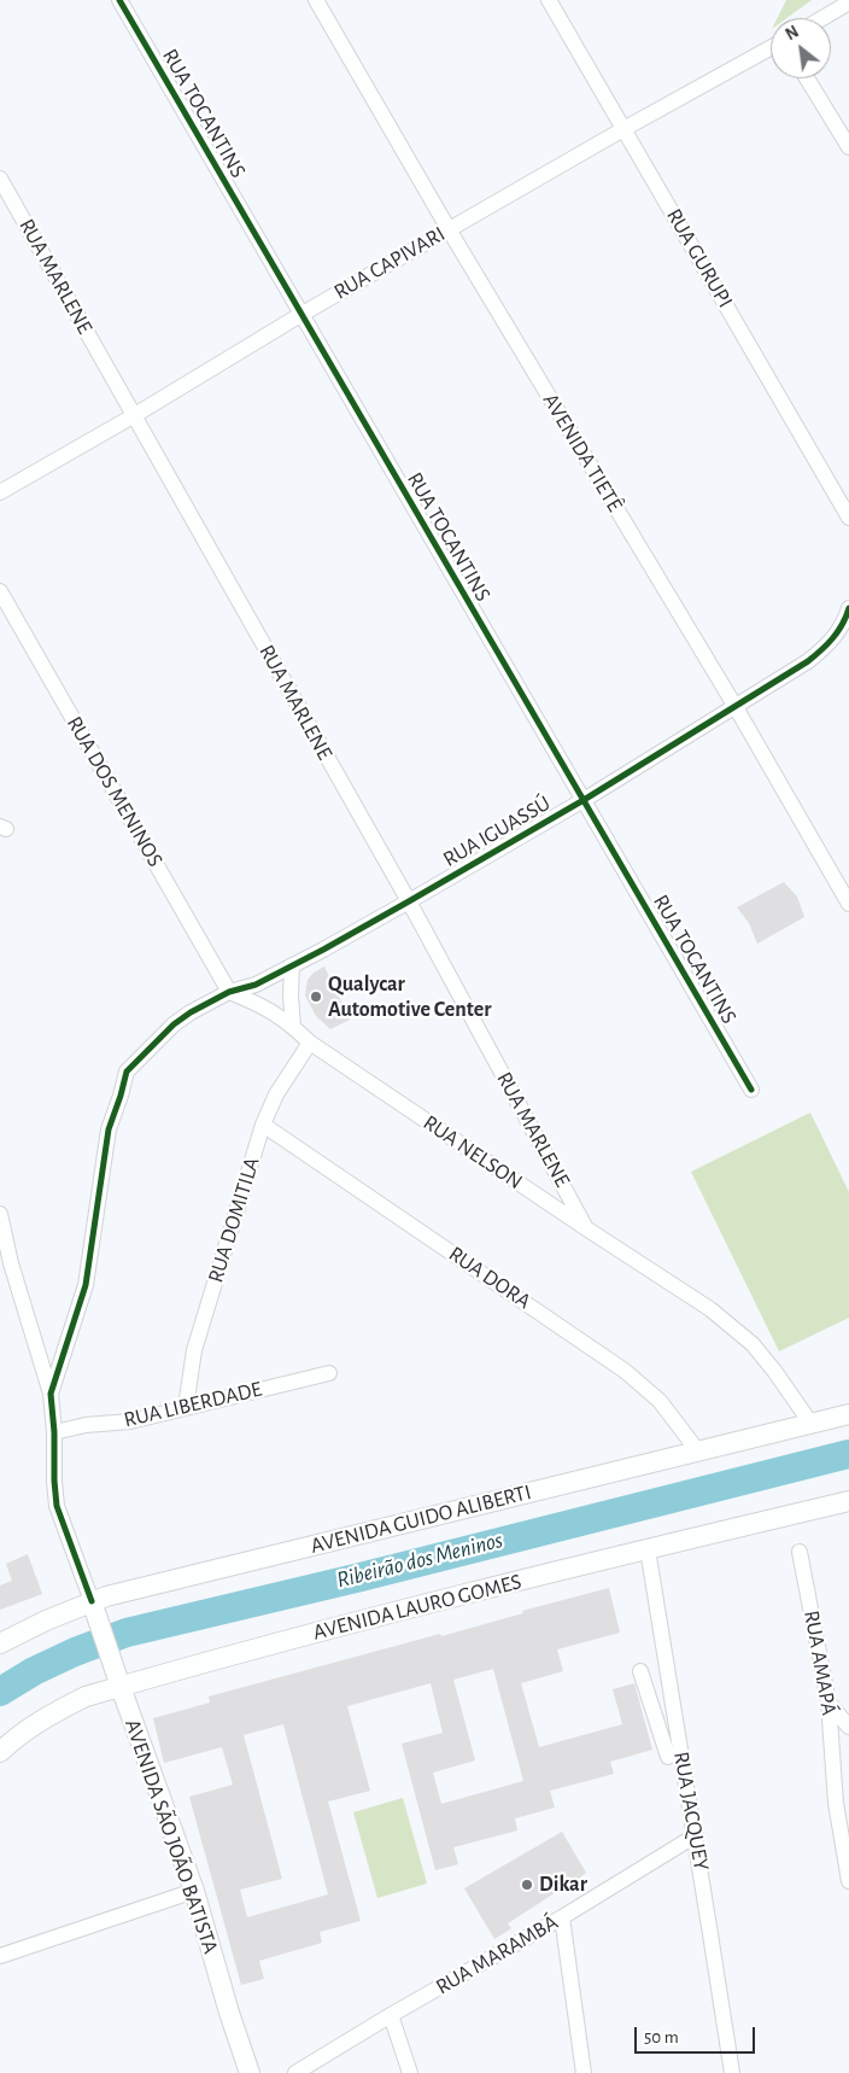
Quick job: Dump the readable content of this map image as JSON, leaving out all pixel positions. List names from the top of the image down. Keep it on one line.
{"streets":{"main road":["AVENIDA GUIDO ALIBERTI","AVENIDA LAURO GOMES","AVENIDA SÃO JOÃO BATISTA"],"street":["RUA TOCANTINS","RUA GURUPI","RUA CAPIVARI","RUA MARLENE","AVENIDA TIETÊ","RUA DOS MENINOS","RUA IGUASSÚ","RUA NELSON","RUA DOMITILA","RUA DORA","RUA LIBERDADE","RUA AMAPÁ","RUA JACQUEY","RUA MARAMBÁ"]},"crossings":[["RUA TOCANTINS","RUA CAPIVARI"],["RUA TOCANTINS","RUA IGUASSÚ"],["RUA GURUPI","RUA CAPIVARI"],["RUA CAPIVARI","RUA MARLENE"],["RUA CAPIVARI","AVENIDA TIETÊ"],["RUA MARLENE","RUA IGUASSÚ"],["RUA MARLENE","RUA NELSON"],["AVENIDA TIETÊ","RUA IGUASSÚ"],["RUA DOS MENINOS","RUA IGUASSÚ"],["RUA DOS MENINOS","RUA NELSON"],["RUA IGUASSÚ","RUA NELSON"],["RUA NELSON","RUA DOMITILA"],["RUA NELSON","AVENIDA GUIDO ALIBERTI"],["RUA DOMITILA","RUA DORA"],["RUA DOMITILA","RUA LIBERDADE"],["RUA DORA","AVENIDA GUIDO ALIBERTI"],["AVENIDA GUIDO ALIBERTI","AVENIDA SÃO JOÃO BATISTA"],["AVENIDA LAURO GOMES","RUA JACQUEY"],["AVENIDA LAURO GOMES","AVENIDA SÃO JOÃO BATISTA"],["RUA JACQUEY","RUA MARAMBÁ"]],"water":["Ribeirão dos Meninos"],"places":["Qualycar Automotive Center","Dikar"],"scale_bar":"50 m","north":"top left"}
